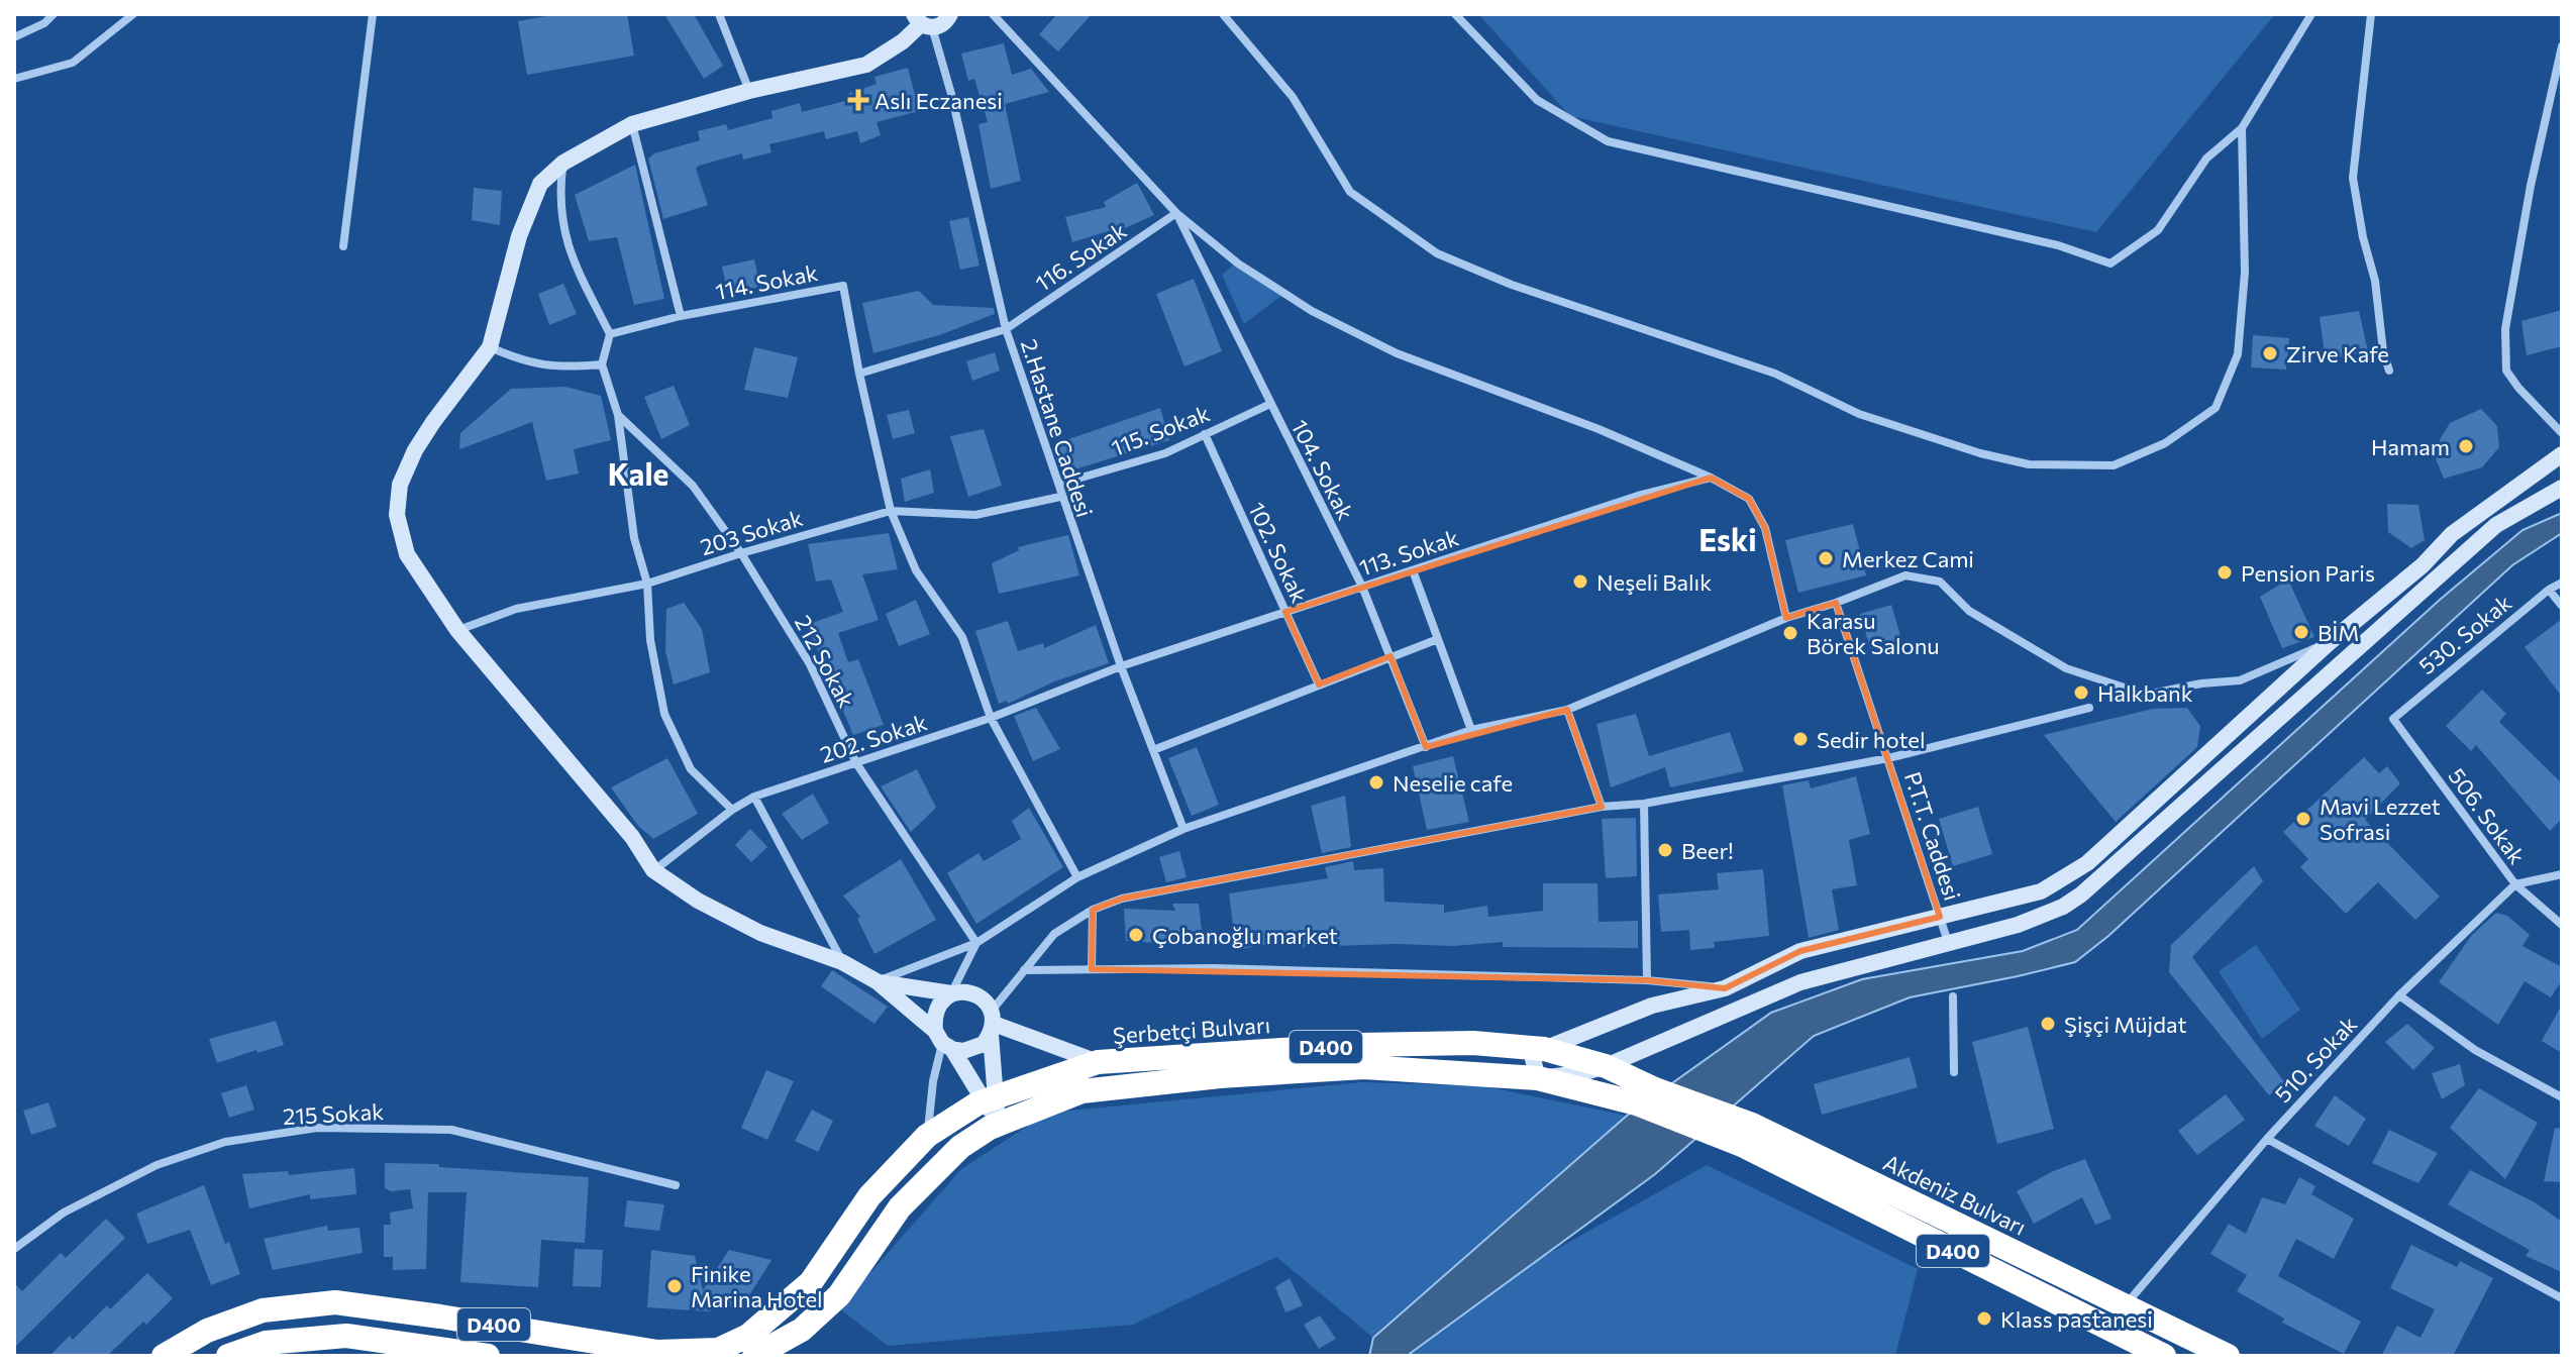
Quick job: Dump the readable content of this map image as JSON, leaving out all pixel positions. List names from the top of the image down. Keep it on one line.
{"streets":{"highway":["Şerbetçi Bulvarı","D400","Akdeniz Bulvarı"],"street":["116. Sokak","114. Sokak","2.Hastane Caddesi","115. Sokak","104. Sokak","203 Sokak","102. Sokak","113. Sokak","530. Sokak","212 Sokak","202. Sokak","506. Sokak","P.T.T. Caddesi","510. Sokak","215 Sokak"]},"crossings":[["116. Sokak","114. Sokak"],["116. Sokak","2.Hastane Caddesi"],["116. Sokak","104. Sokak"],["114. Sokak","203 Sokak"],["114. Sokak","202. Sokak"],["2.Hastane Caddesi","115. Sokak"],["2.Hastane Caddesi","203 Sokak"],["2.Hastane Caddesi","113. Sokak"],["2.Hastane Caddesi","202. Sokak"],["115. Sokak","104. Sokak"],["115. Sokak","102. Sokak"],["104. Sokak","113. Sokak"],["203 Sokak","212 Sokak"],["102. Sokak","113. Sokak"],["113. Sokak","202. Sokak"],["530. Sokak","506. Sokak"],["212 Sokak","202. Sokak"],["506. Sokak","510. Sokak"],["Şerbetçi Bulvarı","D400"],["Şerbetçi Bulvarı","Akdeniz Bulvarı"],["D400","Akdeniz Bulvarı"],["510. Sokak","Akdeniz Bulvarı"]],"districts":["Kale","Eski"],"places":{"health":["Aslı Eczanesi"],"other":["Zirve Kafe","Hamam","Merkez Cami","Pension Paris","Neşeli Balık","BİM","Karasu Börek Salonu","Halkbank","Sedir hotel","Neselie cafe","Mavi Lezzet Sofrasi","Beer!","Çobanoğlu market","Şişçi Müjdat","Finike Marina Hotel","Klass pastanesi"]}}
